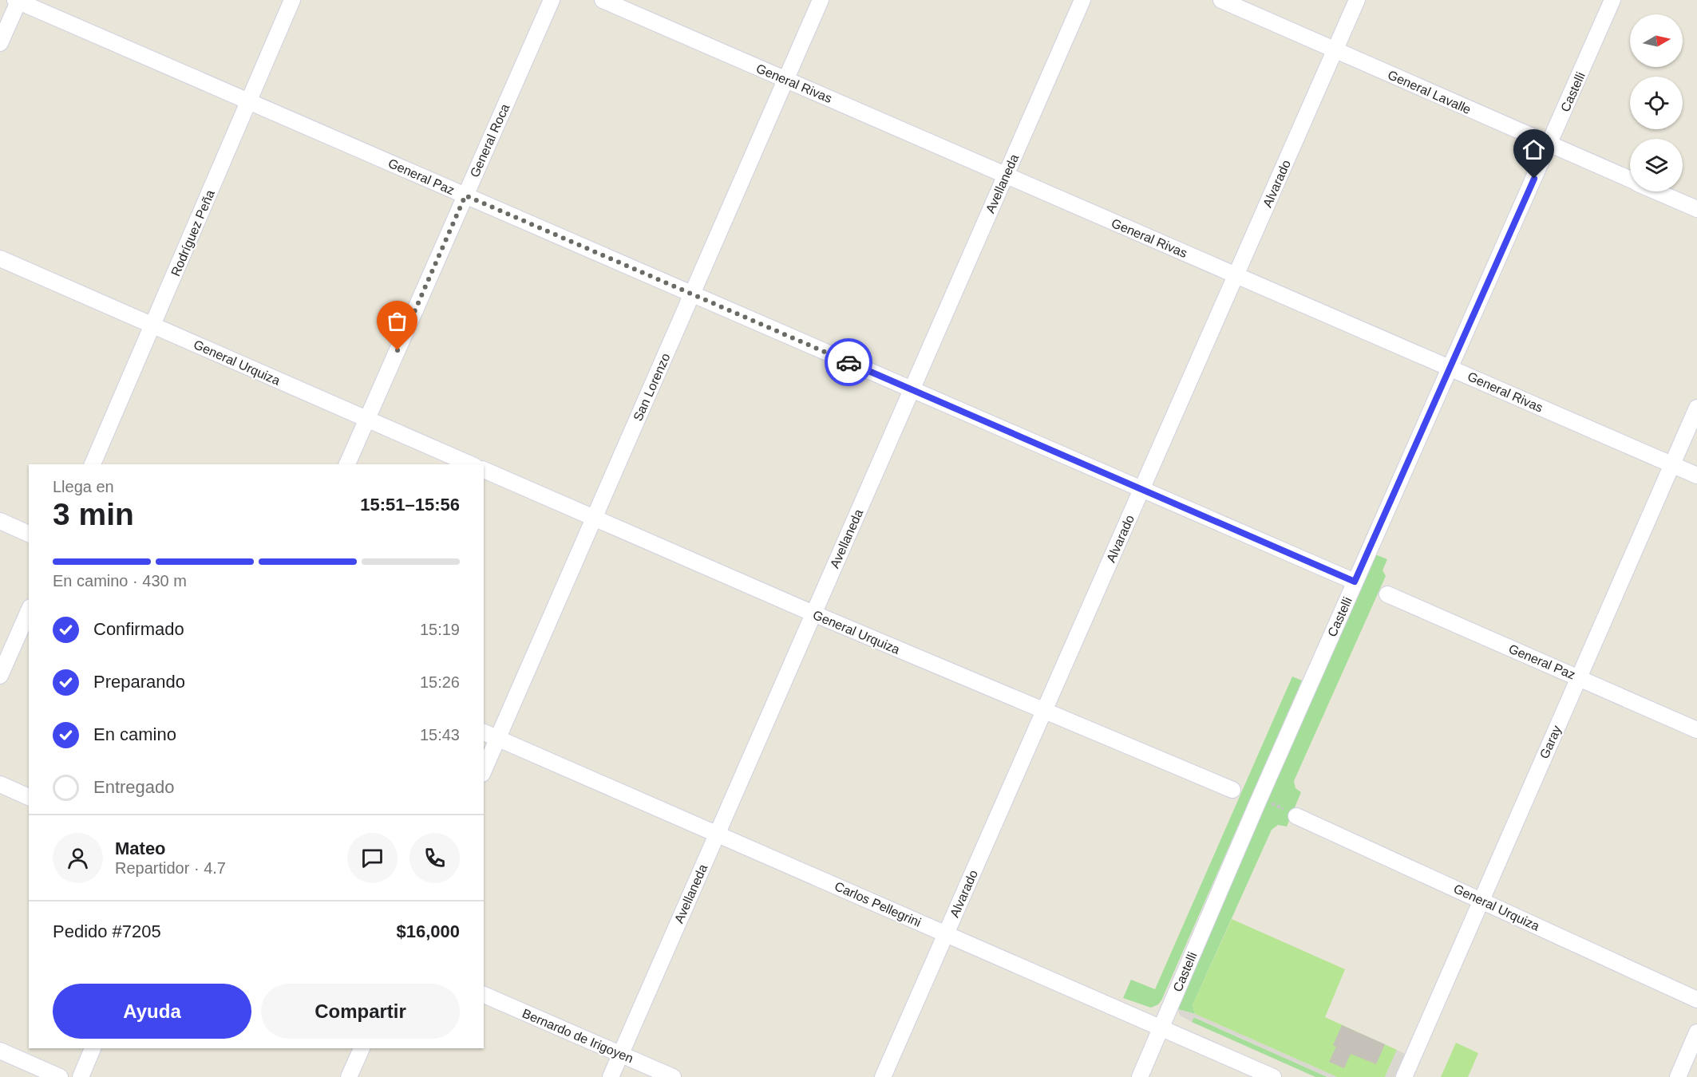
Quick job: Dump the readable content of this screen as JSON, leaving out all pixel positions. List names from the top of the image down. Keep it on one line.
{"streets":{"street":["General Rivas","General Lavalle","Castelli","General Roca","General Paz","Avellaneda","Alvarado","Rodríguez Peña","General Urquiza","San Lorenzo","Garay","Carlos Pellegrini","Bernardo de Irigoyen"]},"crossings":[["General Rivas","Castelli"],["General Rivas","Avellaneda"],["General Rivas","Alvarado"],["General Rivas","San Lorenzo"],["General Rivas","Garay"],["General Lavalle","Castelli"],["General Lavalle","Alvarado"],["Castelli","General Paz"],["Castelli","Carlos Pellegrini"],["General Roca","General Paz"],["General Roca","General Urquiza"],["General Paz","Avellaneda"],["General Paz","Alvarado"],["General Paz","Rodríguez Peña"],["General Paz","San Lorenzo"],["General Paz","Garay"],["Avellaneda","General Urquiza"],["Avellaneda","Carlos Pellegrini"],["Avellaneda","Bernardo de Irigoyen"],["Alvarado","General Urquiza"],["Alvarado","Carlos Pellegrini"],["Rodríguez Peña","General Urquiza"],["General Urquiza","San Lorenzo"],["General Urquiza","Garay"],["San Lorenzo","Carlos Pellegrini"]],"north":"right","page":{"heading":["3 min","Llega en","15:51–15:56"],"panel":["Mateo","Repartidor · 4.7","Pedido #7205","$16,000"],"bar":"En camino · 430 m","list":[["Confirmado","15:19"],["Preparando","15:26"],["En camino","15:43"],"Entregado"],"buttons":["Ayuda","Compartir"]}}
